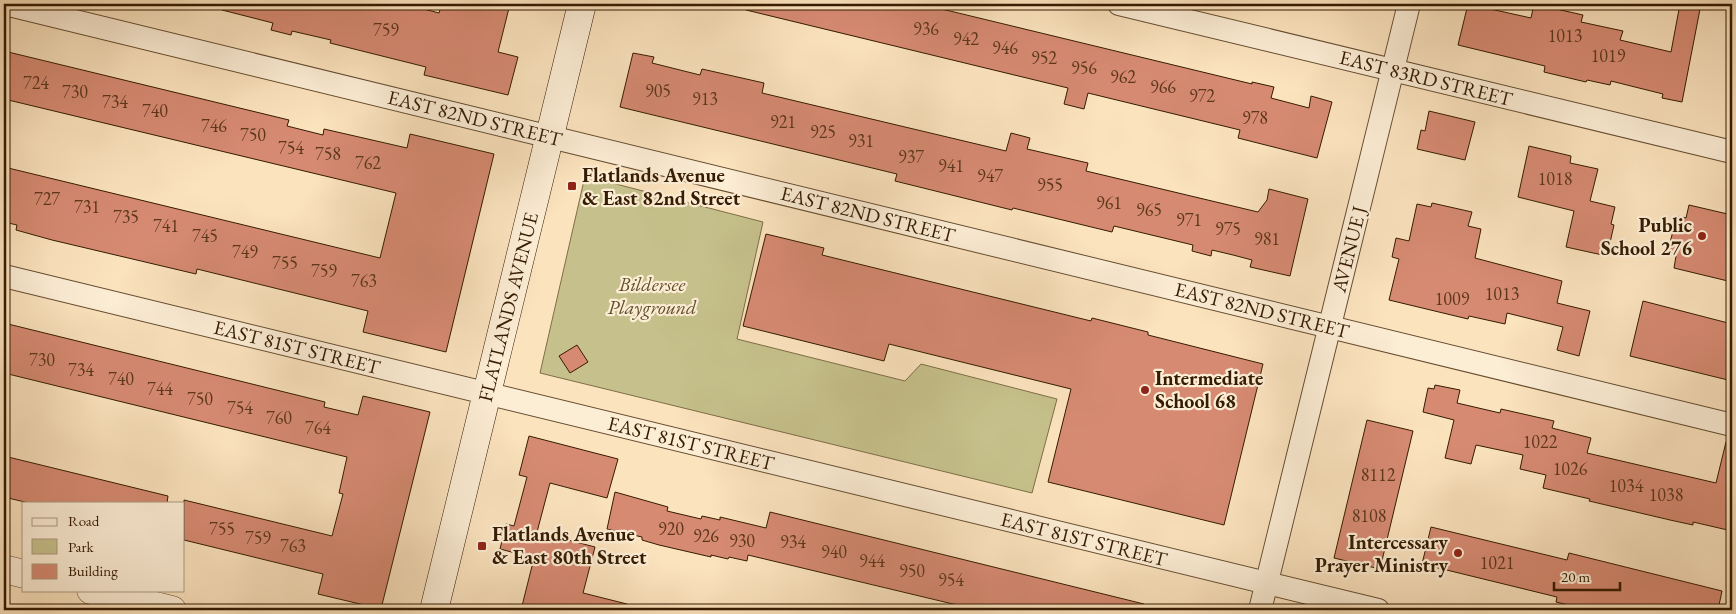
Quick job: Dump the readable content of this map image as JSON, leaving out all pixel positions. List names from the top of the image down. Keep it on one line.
{"streets":{"main road":["FLATLANDS AVENUE"],"street":["EAST 83RD STREET","EAST 82ND STREET","AVENUE J","EAST 81ST STREET"]},"crossings":[["EAST 83RD STREET","AVENUE J"],["EAST 82ND STREET","AVENUE J"],["EAST 82ND STREET","FLATLANDS AVENUE"],["AVENUE J","EAST 81ST STREET"],["FLATLANDS AVENUE","EAST 81ST STREET"]],"parks":["Bildersee Playground"],"places":{"transit":["Flatlands Avenue & East 82nd Street","Flatlands Avenue & East 80th Street"],"other":["Public School 276","Intermediate School 68","Intercessary Prayer Ministry"]},"house_numbers":["936","759","1013","942","946","1019","952","956","962","724","966","905","730","972","913","734","740","978","921","746","925","750","931","754","758","937","762","941","947","1018","955","727","961","731","965","735","971","741","975","745","981","749","755","759","763","1013","1009","730","734","740","744","750","754","760","764","1022","1026","8112","1034","1038","8108","755","920","926","759","930","934","763","940","944","1021","950","954"],"legend":["Road","Park","Building"],"scale_bar":"20 m"}
